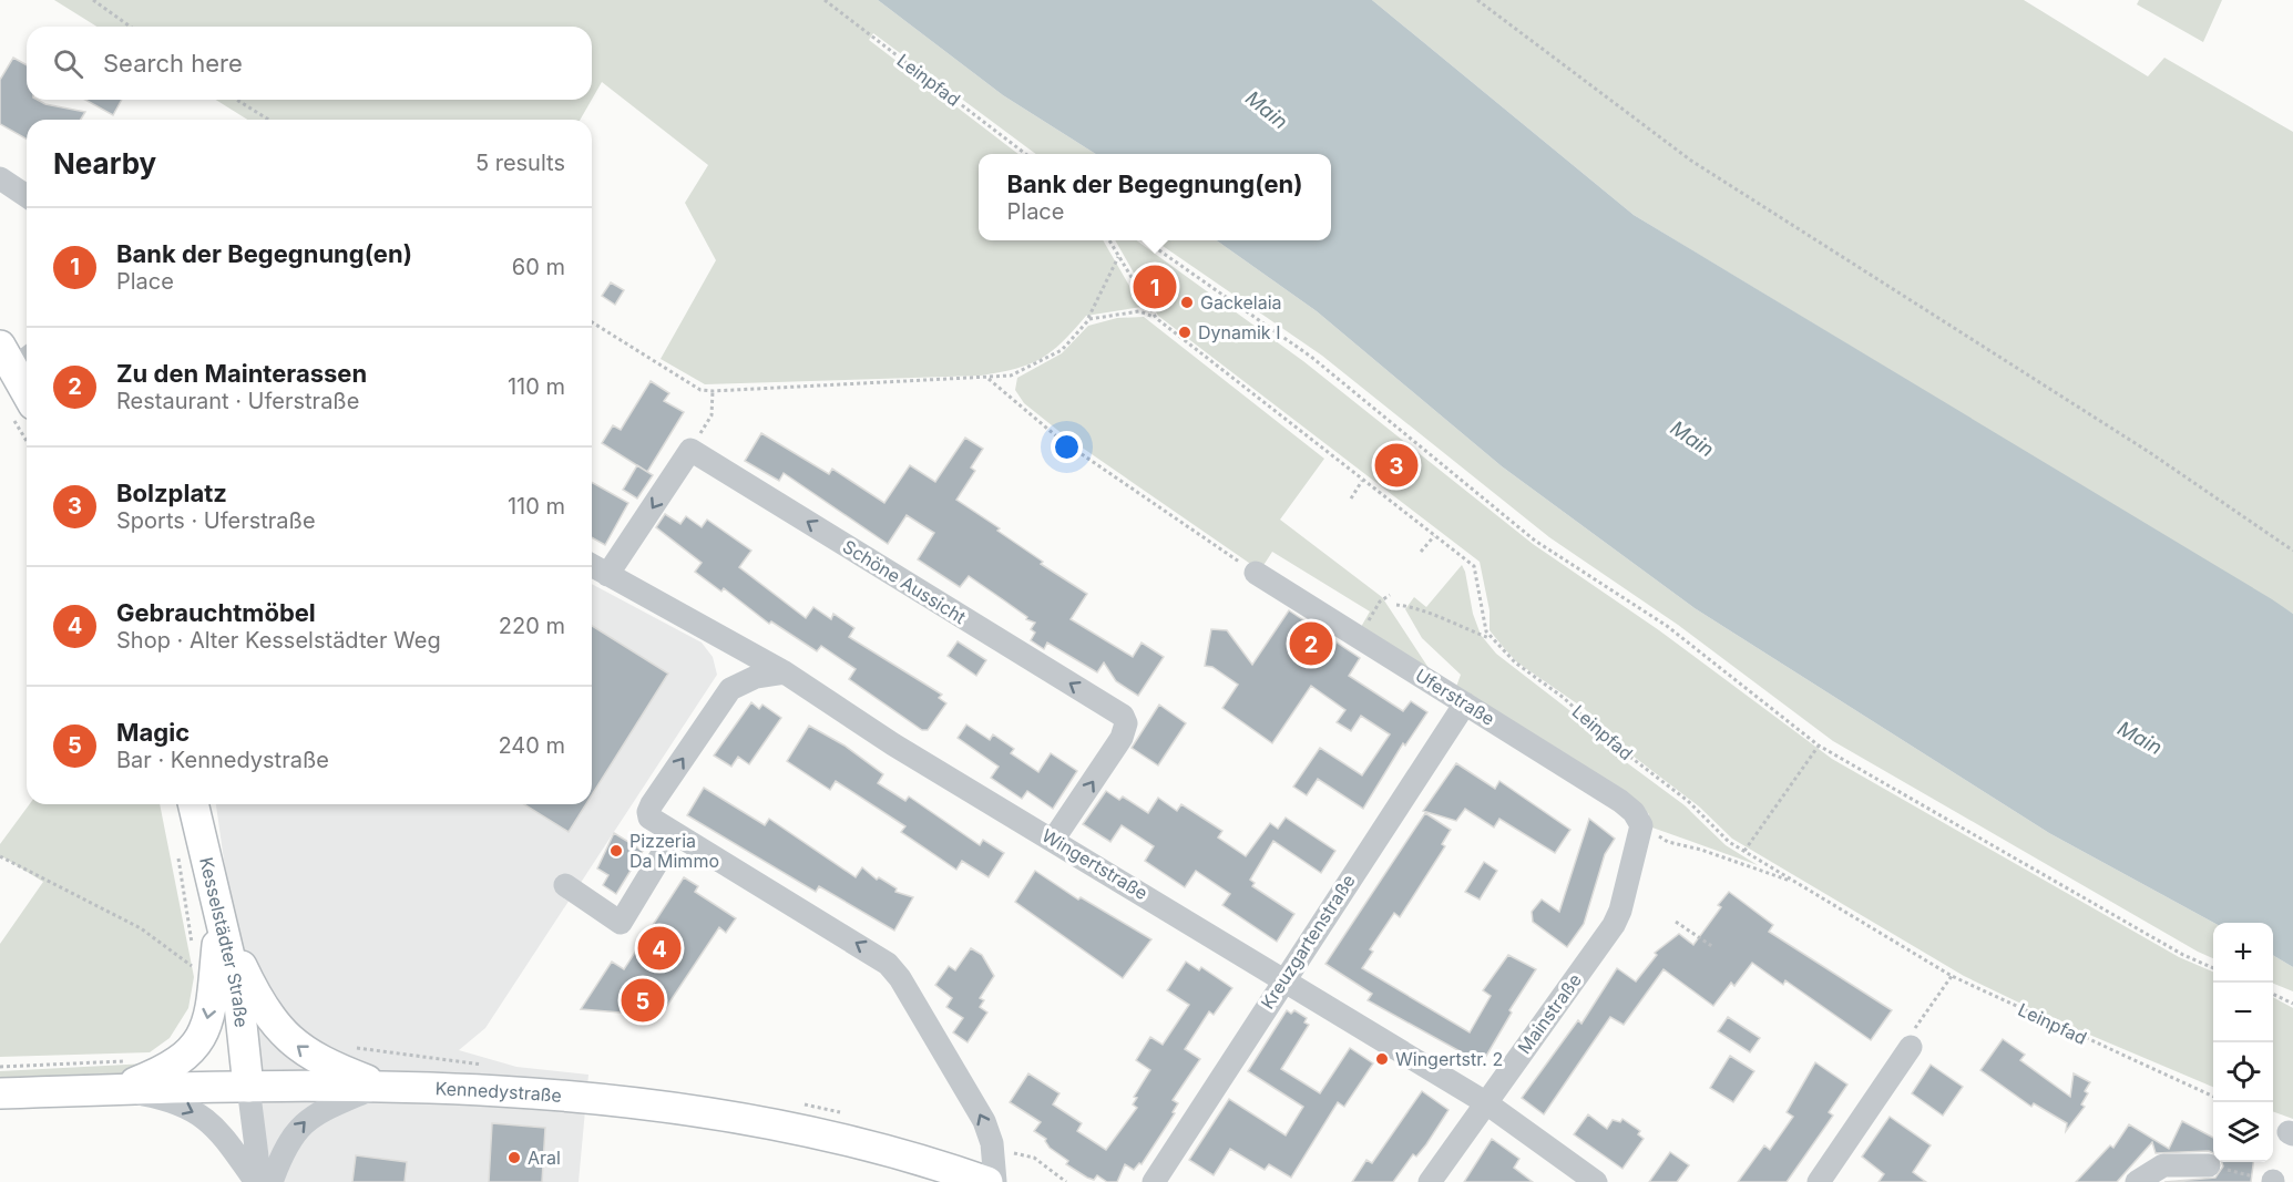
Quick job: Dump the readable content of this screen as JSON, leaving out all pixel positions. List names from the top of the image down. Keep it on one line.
{"streets":{"main road":["Kesselstädter Straße","Kennedystraße"],"street":["Schöne Aussicht","Uferstraße","Wingertstraße","Kreuzgartenstraße","Mainstraße"],"path":["Leinpfad"]},"crossings":[["Schöne Aussicht","Wingertstraße"],["Uferstraße","Kreuzgartenstraße"],["Uferstraße","Mainstraße"],["Wingertstraße","Kreuzgartenstraße"],["Wingertstraße","Mainstraße"],["Kesselstädter Straße","Kennedystraße"]],"one_way":["Schöne Aussicht"],"water":["Main"],"places":["Gackelaia","Dynamik I","Pizzeria Da Mimmo","Wingertstr. 2","Aral"],"page":{"search":"Search here","heading":["Nearby","5 results"],"popup":["Bank der Begegnung(en)","Place"],"list":[{"mark":"1","name":"Bank der Begegnung(en)","note":"Place","value":"60 m"},{"mark":"2","name":"Zu den Mainterassen","note":"Restaurant · Uferstraße","value":"110 m"},{"mark":"3","name":"Bolzplatz","note":"Sports · Uferstraße","value":"110 m"},{"mark":"4","name":"Gebrauchtmöbel","note":"Shop · Alter Kesselstädter Weg","value":"220 m"},{"mark":"5","name":"Magic","note":"Bar · Kennedystraße","value":"240 m"}],"pins":["1","3","2","4","5"],"map_buttons":["+","−"]}}
